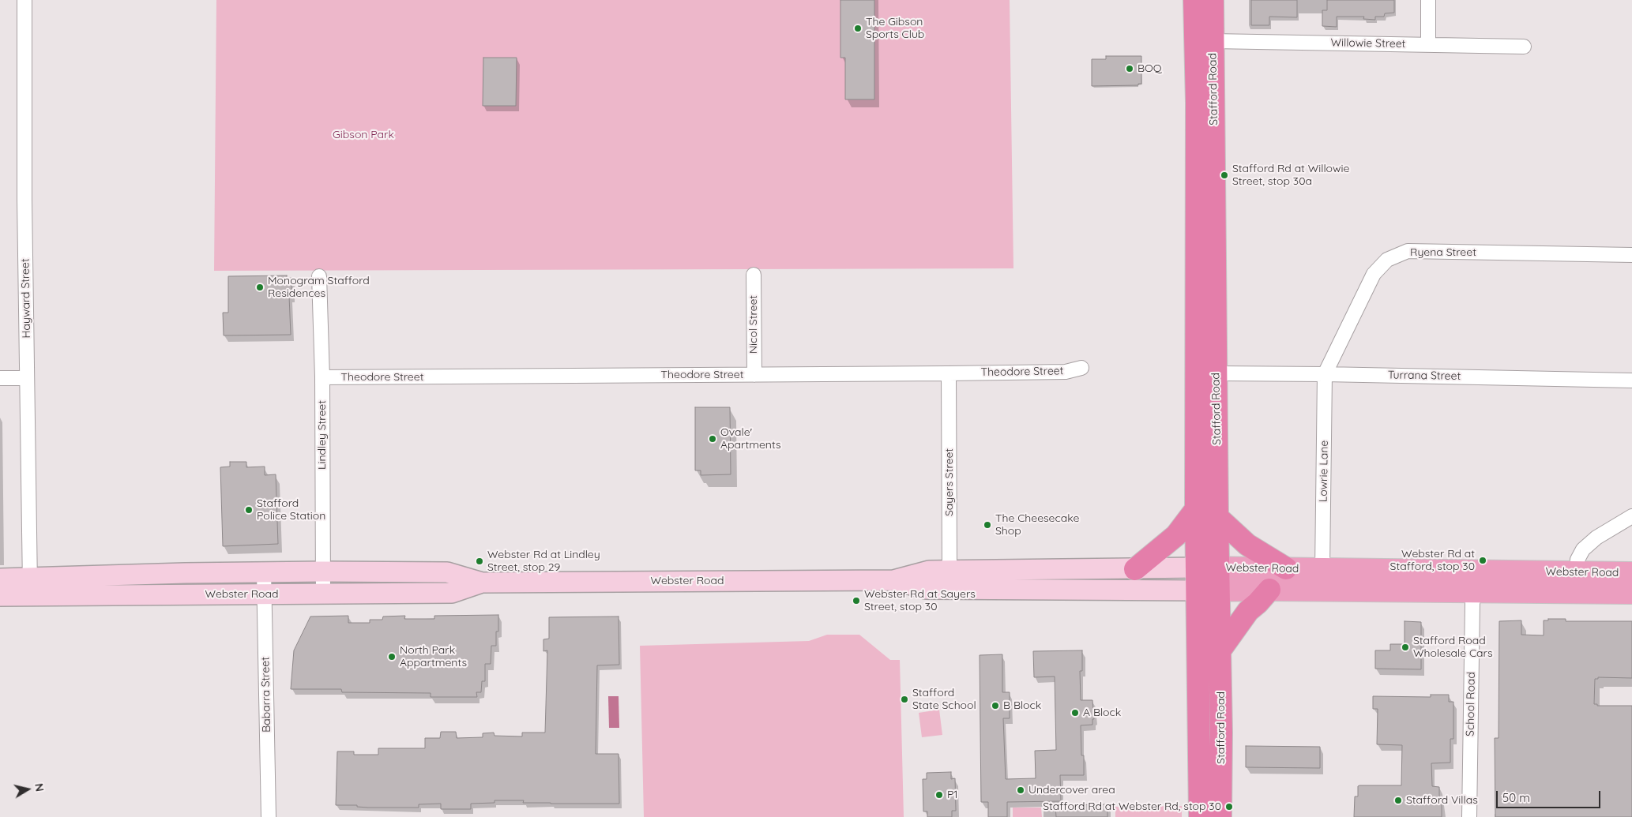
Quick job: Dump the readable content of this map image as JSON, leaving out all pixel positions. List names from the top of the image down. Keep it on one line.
{"streets":{"highway":["Stafford Road"],"main road":["Webster Road"],"street":["Willowie Street","Ryena Street","Hayward Street","Nicol Street","Theodore Street","Turrana Street","Lindley Street","Lowrie Lane","Sayers Street","Babarra Street","School Road"]},"crossings":[["Willowie Street","Stafford Road"],["Stafford Road","Turrana Street"],["Stafford Road","Webster Road"],["Ryena Street","Turrana Street"],["Ryena Street","Lowrie Lane"],["Hayward Street","Webster Road"],["Nicol Street","Theodore Street"],["Theodore Street","Lindley Street"],["Theodore Street","Sayers Street"],["Turrana Street","Lowrie Lane"],["Lindley Street","Webster Road"],["Lowrie Lane","Webster Road"],["Sayers Street","Webster Road"],["Webster Road","Babarra Street"],["Webster Road","School Road"]],"parks":["Gibson Park"],"places":["The Gibson Sports Club","BOQ","Stafford Rd at Willowie Street, stop 30a","Monogram Stafford Residences","Ovale' Apartments","Stafford Police Station","The Cheesecake Shop","Webster Rd at Stafford, stop 30","Webster Rd at Lindley Street, stop 29","Webster Rd at Sayers Street, stop 30","Stafford Road Wholesale Cars","North Park Appartments","Stafford State School","B Block","A Block","Undercover area","P1","Stafford Villas","Stafford Rd at Webster Rd, stop 30"],"scale_bar":"50 m","north":"right"}
